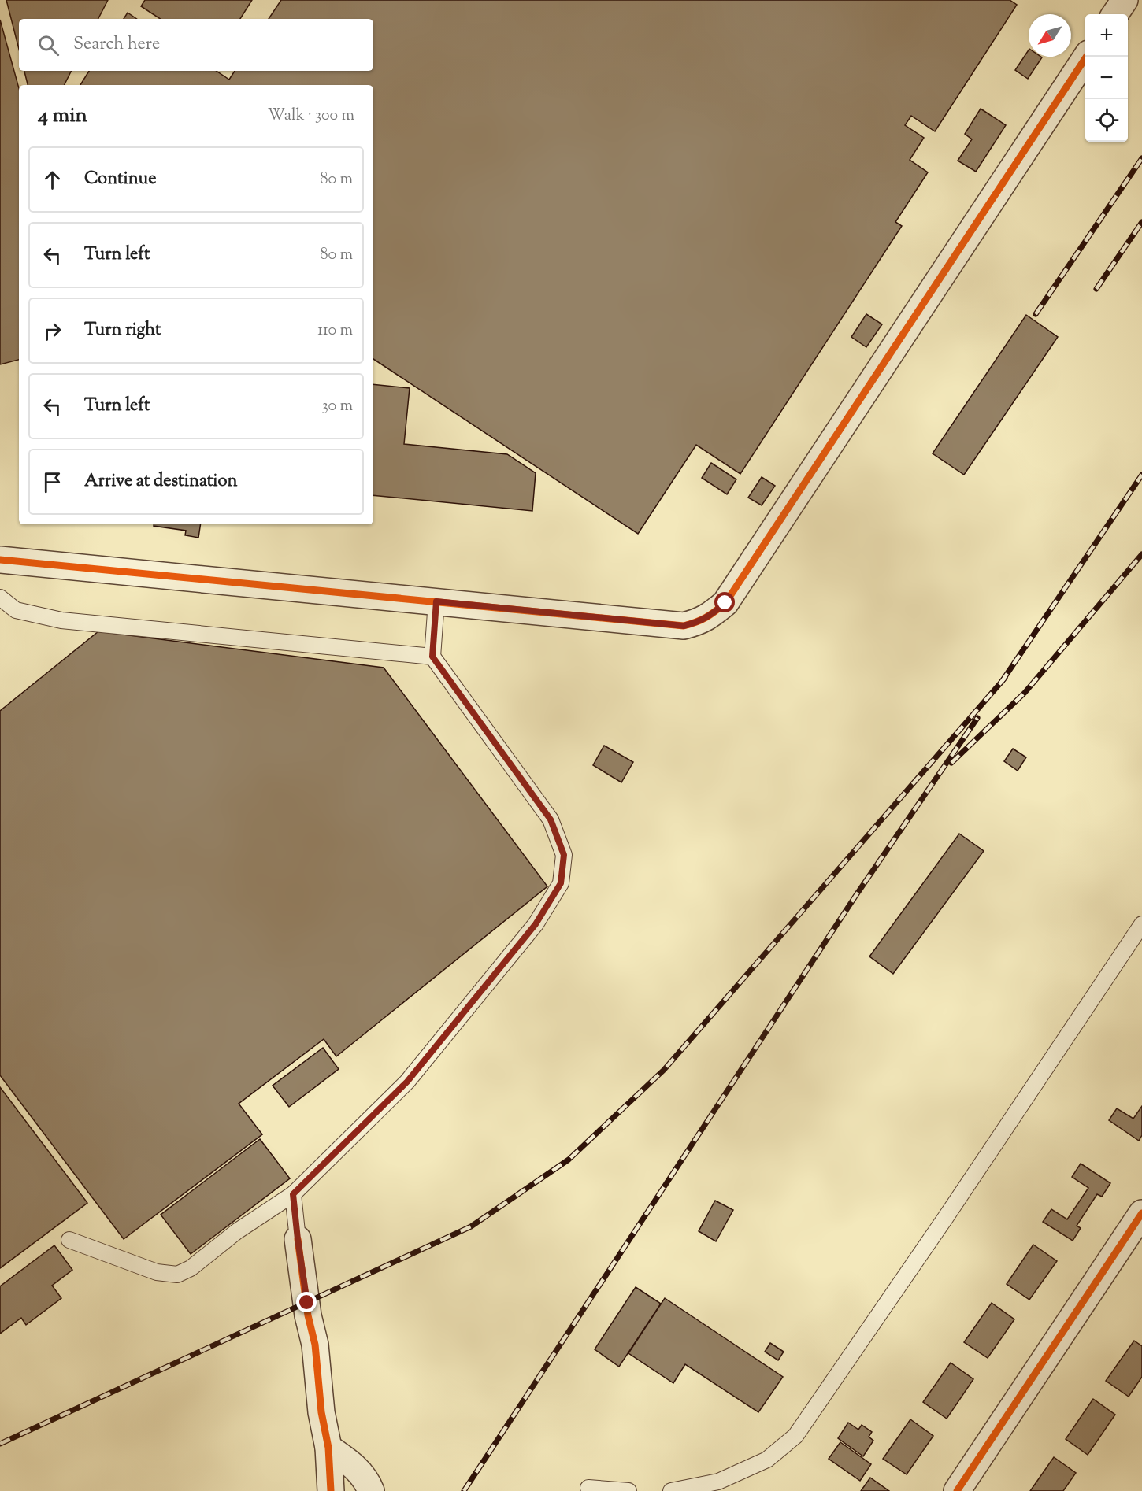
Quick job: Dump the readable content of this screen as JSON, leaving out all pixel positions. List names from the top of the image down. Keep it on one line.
{"north":"bottom left","page":{"map_buttons":["+","−"],"search":"Search here","heading":["4 min","Walk · 300 m"],"list":[["Continue","80 m"],["Turn left","80 m"],["Turn right","110 m"],["Turn left","30 m"],"Arrive at destination"]}}
